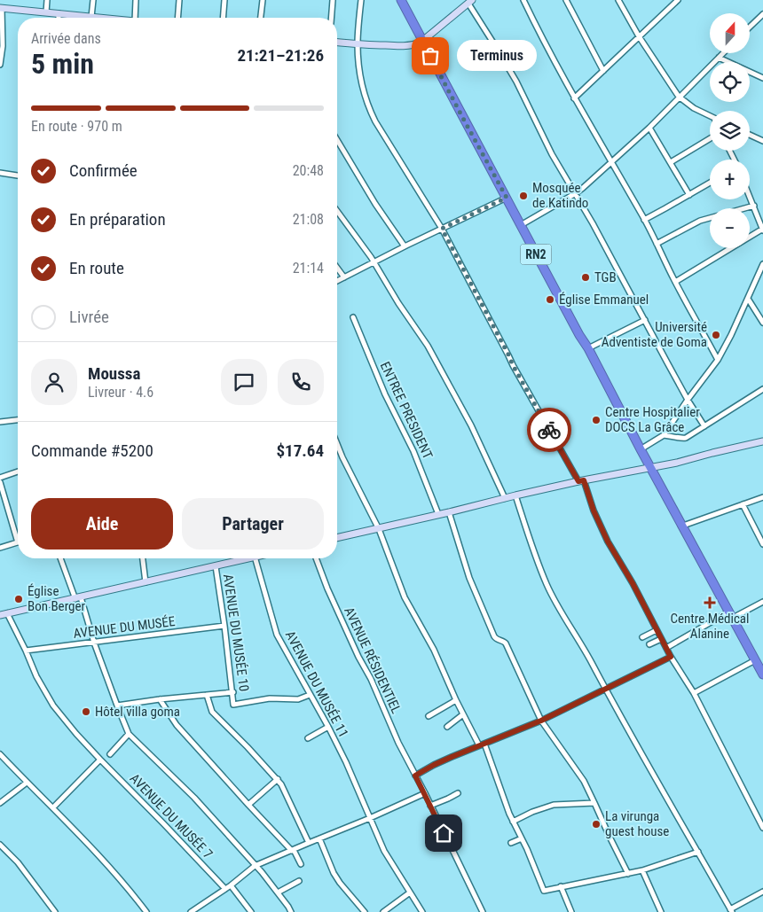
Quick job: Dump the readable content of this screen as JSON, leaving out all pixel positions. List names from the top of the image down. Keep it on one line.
{"streets":{"highway":["RN2"],"street":["ENTREE PRESIDENT","AVENUE DU MUSÉE","AVENUE DU MUSÉE 10","AVENUE RÉSIDENTIEL","AVENUE DU MUSÉE 11","AVENUE DU MUSÉE 7"]},"crossings":[["AVENUE DU MUSÉE","AVENUE DU MUSÉE 10"],["AVENUE DU MUSÉE","AVENUE DU MUSÉE 7"],["AVENUE DU MUSÉE 10","AVENUE DU MUSÉE 11"]],"places":{"other":["Terminus","Mosquée de Katindo","TGB","Église Emmanuel","Université Adventiste de Goma","Centre Hospitalier DOCS La Grâce","Église Bon Berger","Hôtel villa goma","La virunga guest house"],"health":["Centre Médical Alanine"]},"north":"top","page":{"map_buttons":["+","−"],"heading":["5 min","Arrivée dans","21:21–21:26"],"panel":["Moussa","Livreur · 4.6","Commande #5200","$17.64"],"bubble":"Terminus","bar":"En route · 970 m","list":[["Confirmée","20:48"],["En préparation","21:08"],["En route","21:14"],"Livrée"],"buttons":["Aide","Partager"]}}
